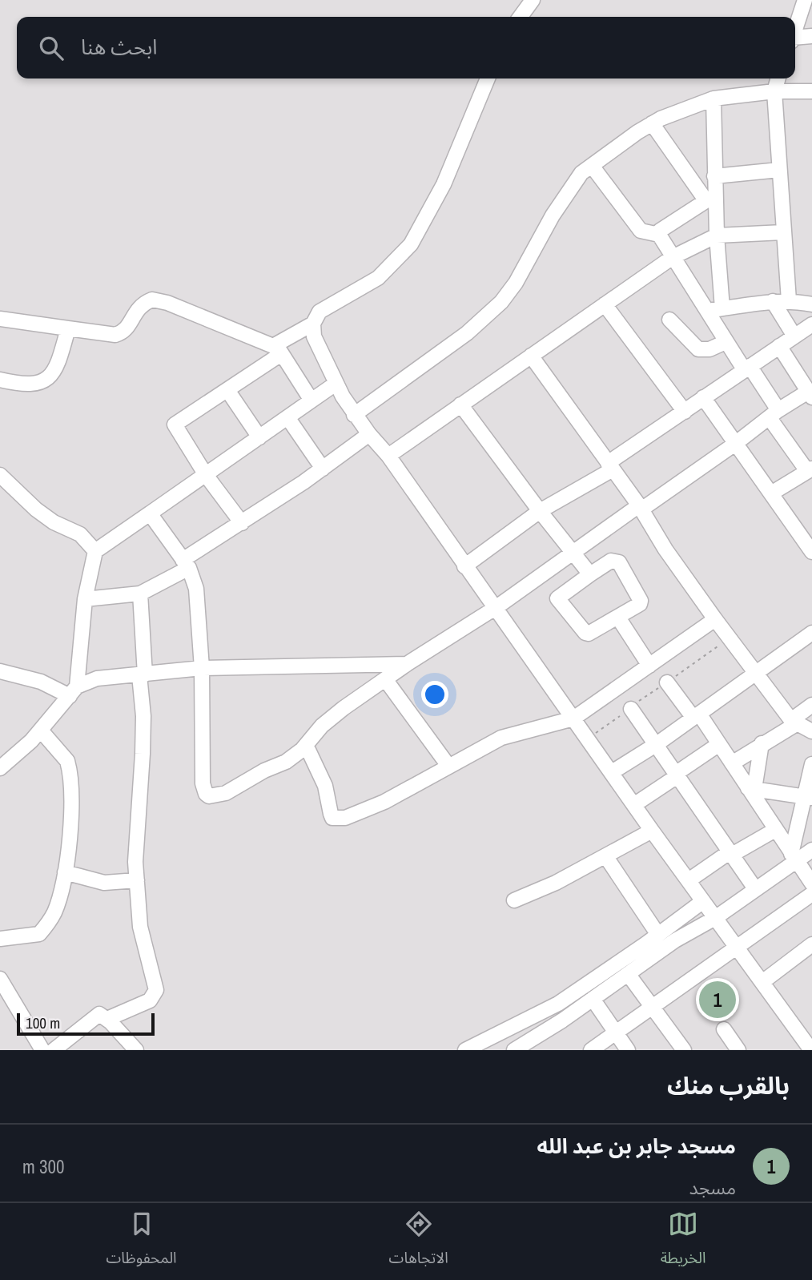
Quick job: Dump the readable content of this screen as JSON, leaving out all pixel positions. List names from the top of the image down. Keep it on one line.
{"scale_bar":"100 m","page":{"search":"ابحث هنا","pins":"1","scale":"100 m","heading":"بالقرب منك","list":[{"mark":"1","name":"مسجد جابر بن عبد الله","note":"مسجد","value":"300 m"}],"nav":["الخريطة","الاتجاهات","المحفوظات"]}}
